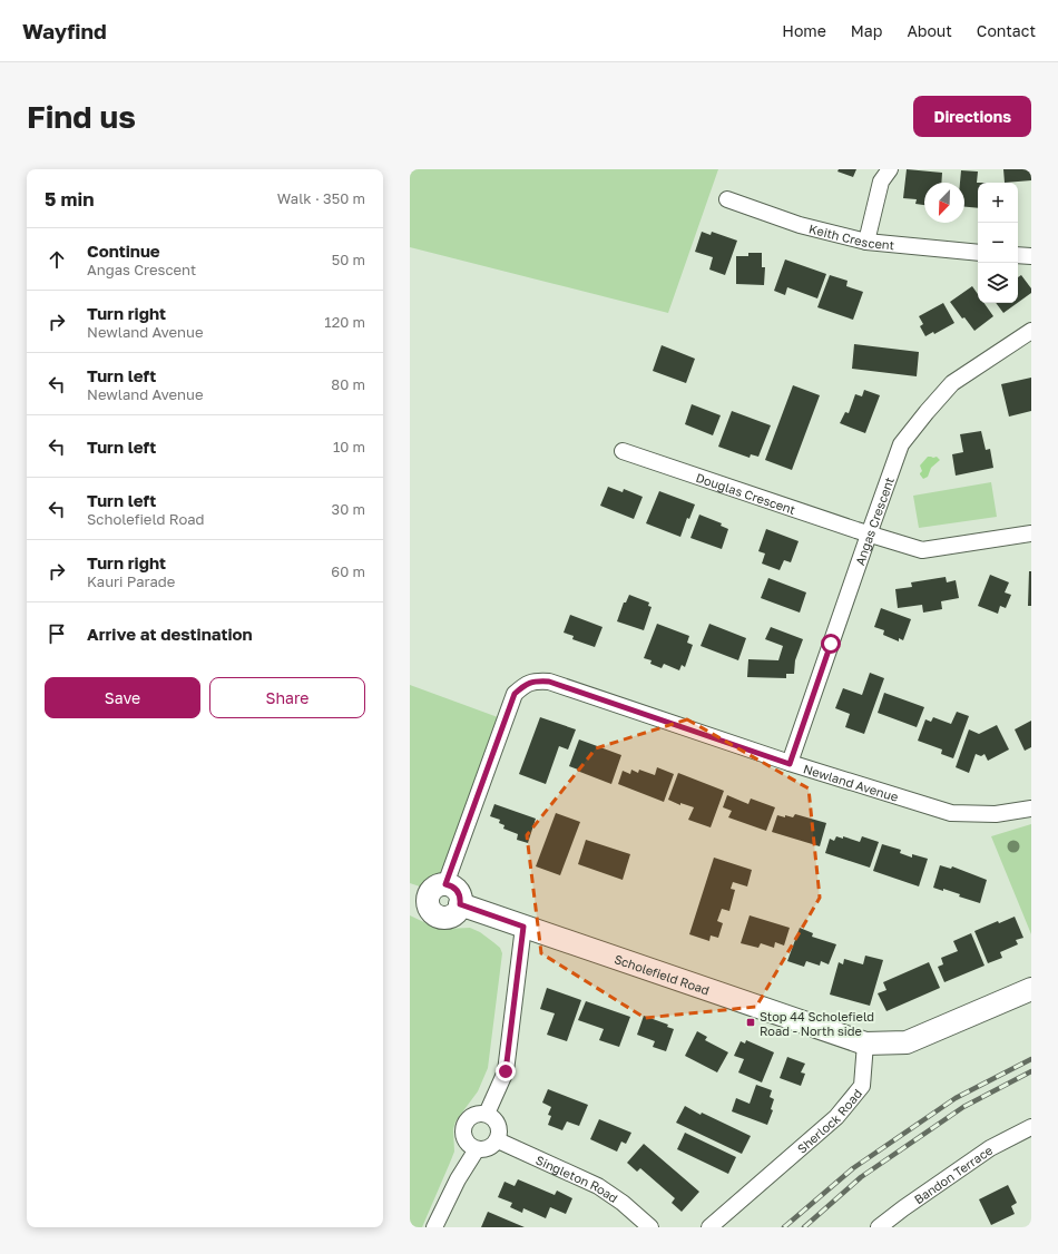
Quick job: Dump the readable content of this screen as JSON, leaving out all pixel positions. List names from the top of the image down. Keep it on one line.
{"streets":{"street":["Keith Crescent","Douglas Crescent","Angas Crescent","Newland Avenue","Scholefield Road","Sherlock Road","Bandon Terrace","Singleton Road"]},"crossings":[["Douglas Crescent","Angas Crescent"],["Angas Crescent","Newland Avenue"],["Newland Avenue","Scholefield Road"],["Scholefield Road","Sherlock Road"]],"places":{"transit":["Stop 44 Scholefield Road - North side"]},"north":"bottom left","page":{"header":"Wayfind","nav":["Home","Map","About","Contact"],"buttons":["Directions",["Save","Share"]],"title":"Find us","heading":["5 min","Walk · 350 m"],"map_buttons":["+","−"],"list":[["Continue","Angas Crescent","50 m"],["Turn right","Newland Avenue","120 m"],["Turn left","Newland Avenue","80 m"],["Turn left","10 m"],["Turn left","Scholefield Road","30 m"],["Turn right","Kauri Parade","60 m"],"Arrive at destination"]}}
